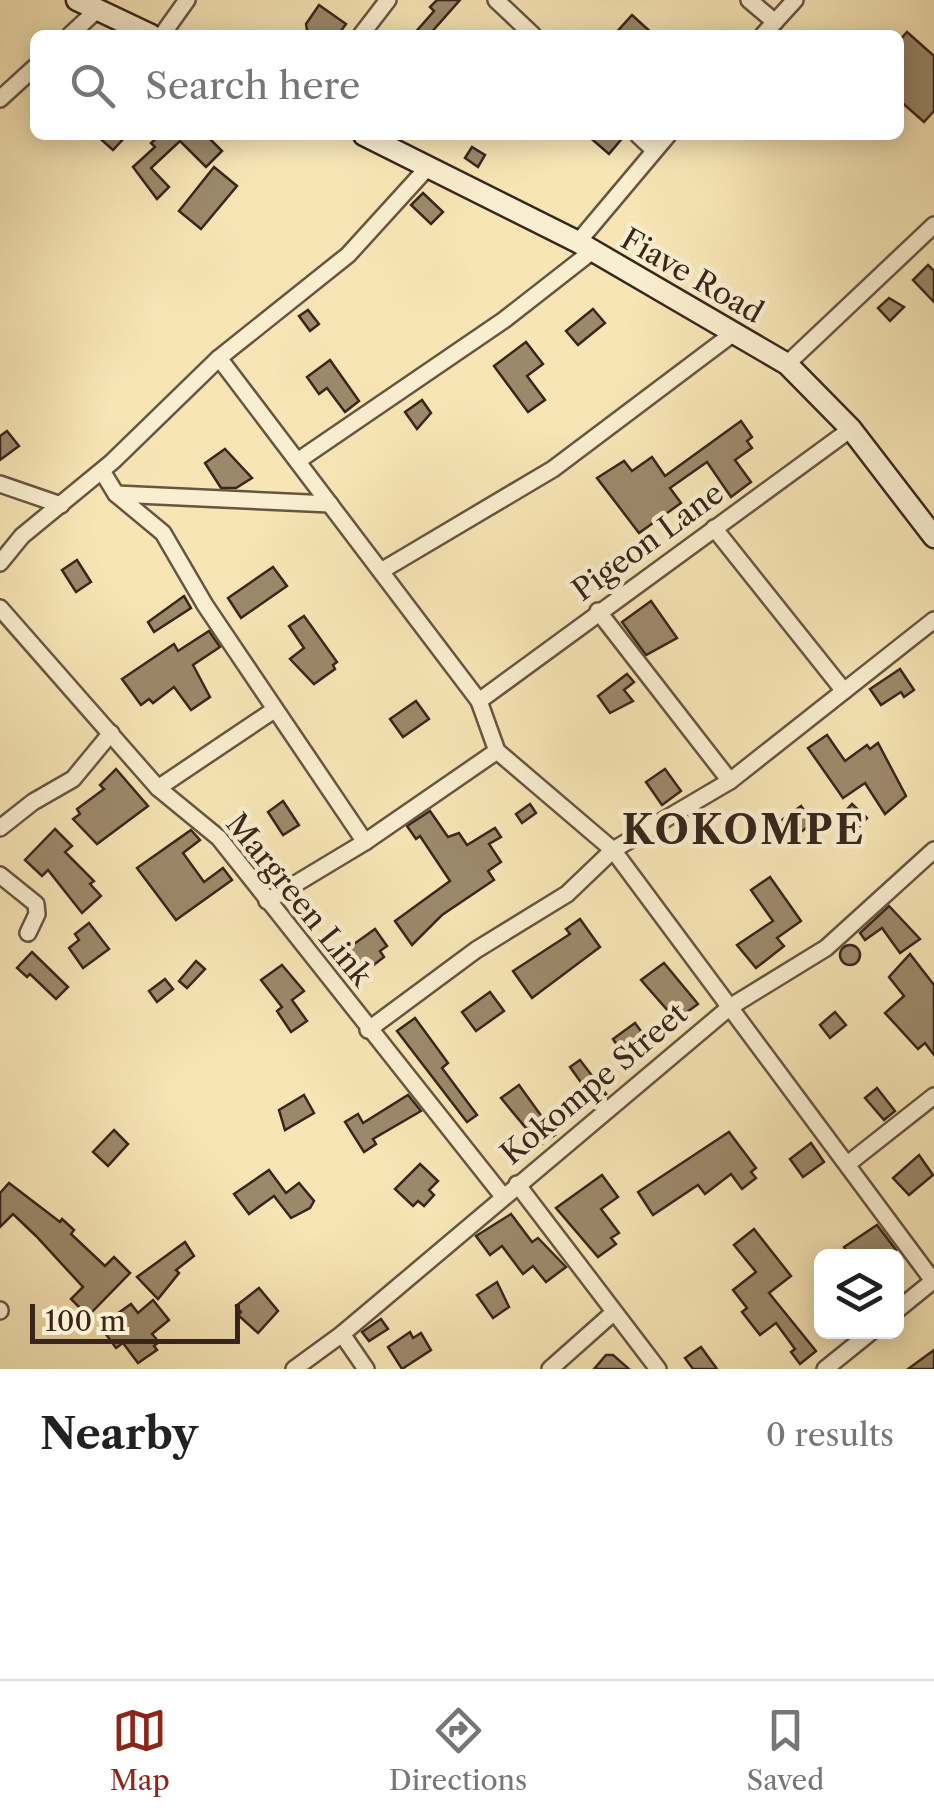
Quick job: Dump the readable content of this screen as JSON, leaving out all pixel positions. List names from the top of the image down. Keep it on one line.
{"streets":{"street":["Fiave Road","Pigeon Lane","Margreen Link","Kokompe Street"]},"crossings":[["Fiave Road","Pigeon Lane"],["Margreen Link","Kokompe Street"]],"districts":["KOKOMPE"],"scale_bar":"100 m","page":{"search":"Search here","scale":"100 m","heading":["Nearby","0 results"],"nav":["Map","Directions","Saved"]}}
